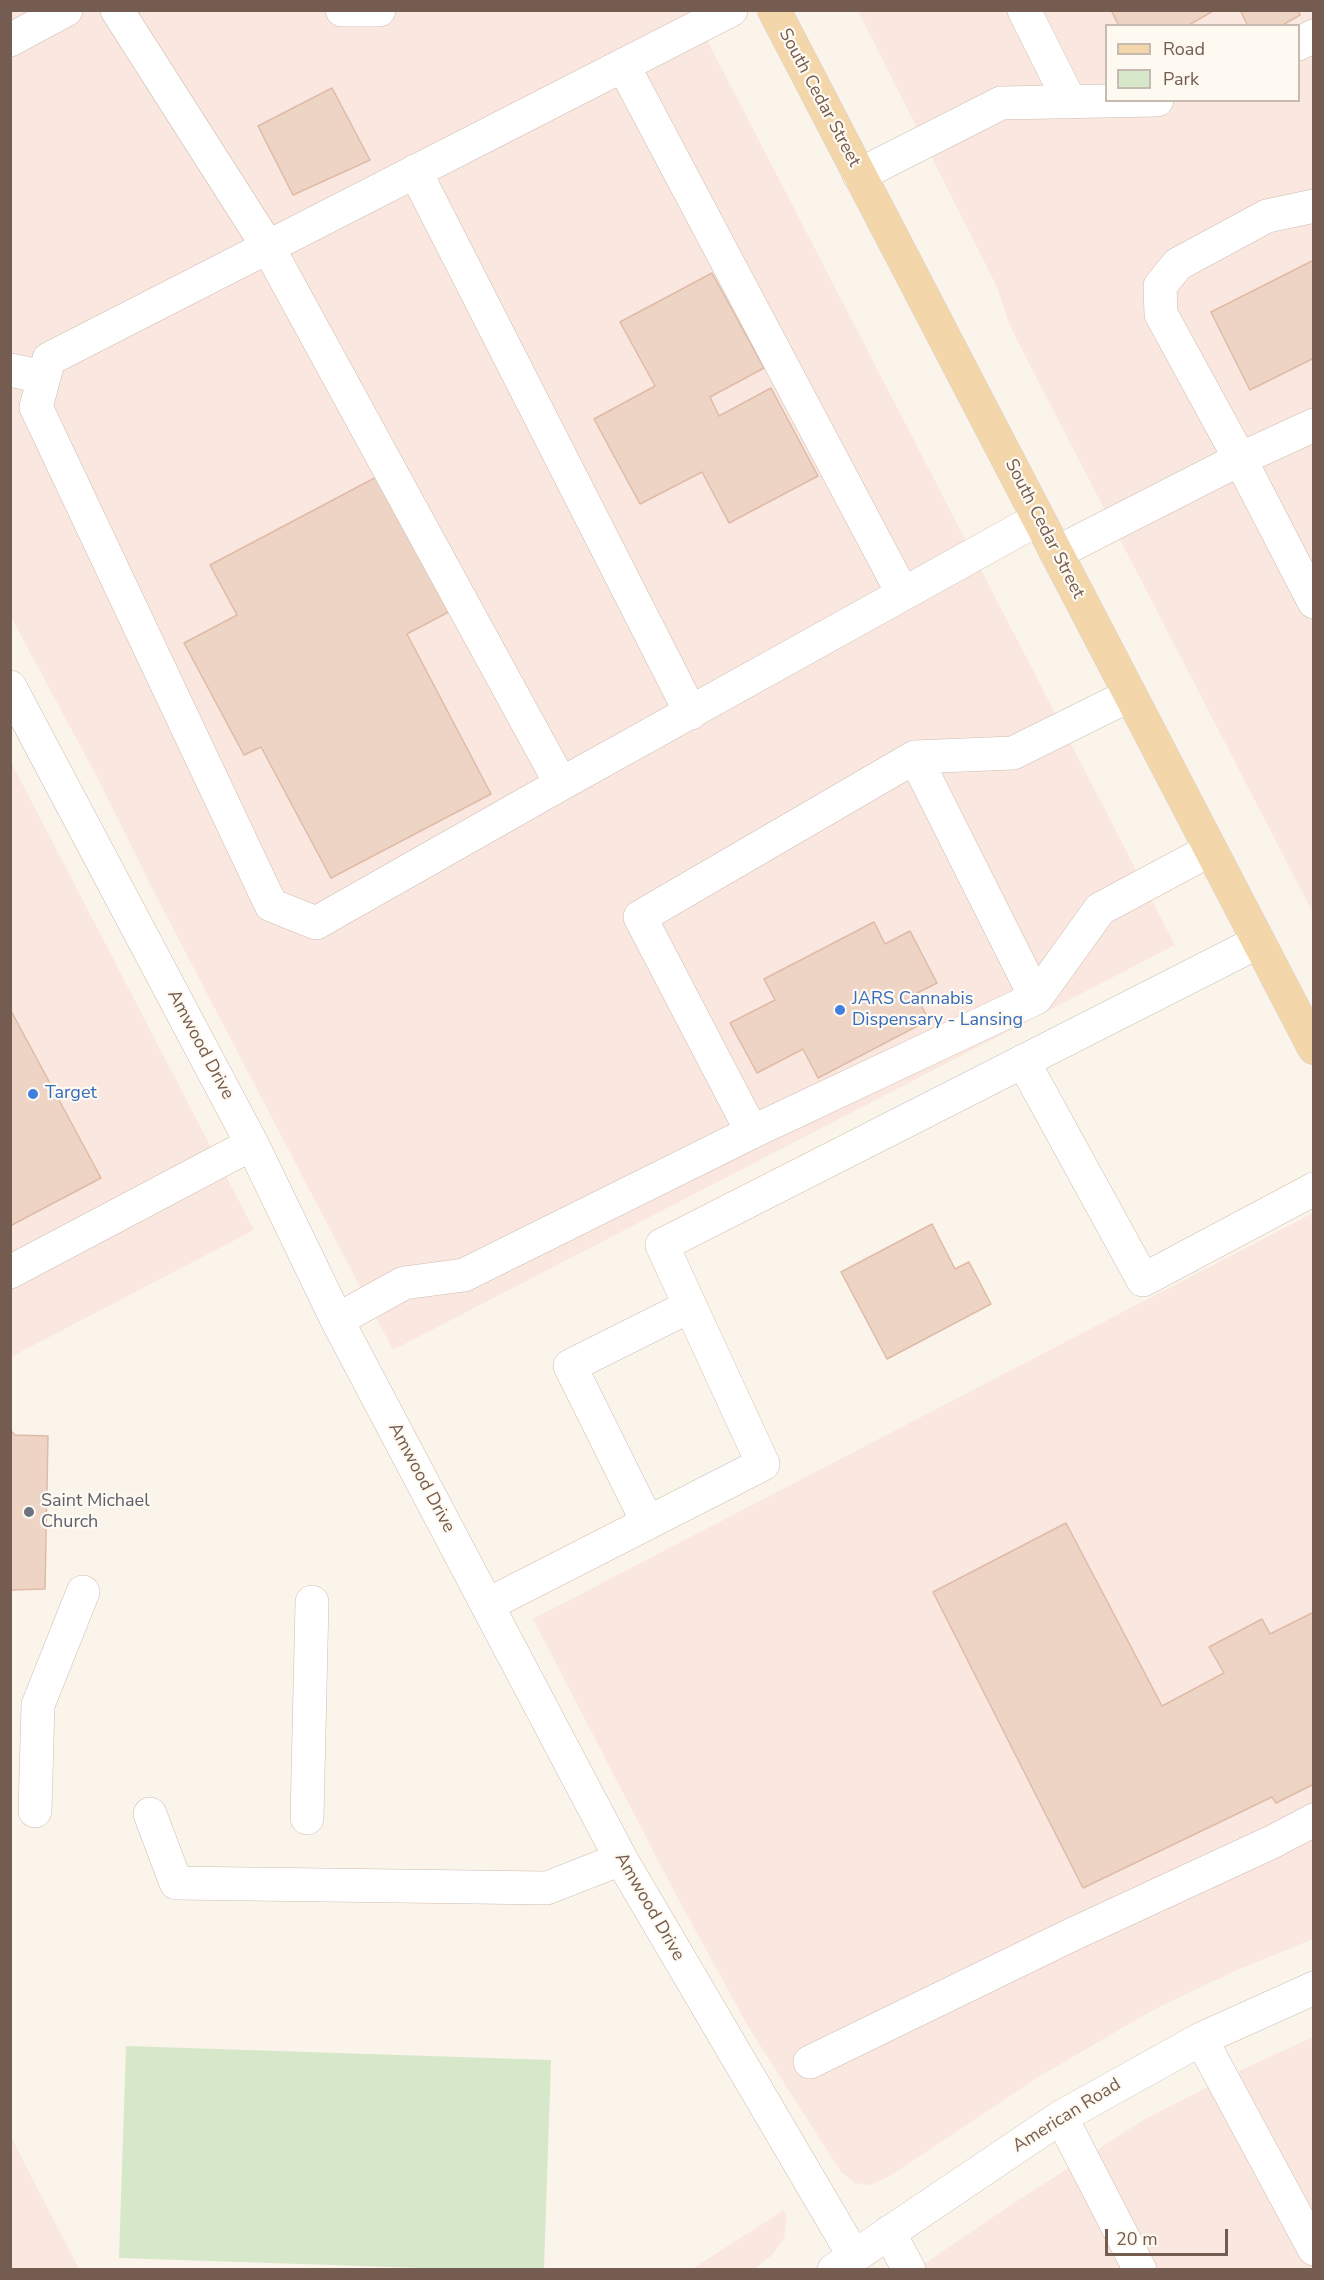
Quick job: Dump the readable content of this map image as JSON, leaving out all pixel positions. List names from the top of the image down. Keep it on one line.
{"streets":{"main road":["South Cedar Street"],"street":["Amwood Drive","American Road"]},"crossings":[["Amwood Drive","American Road"]],"places":["JARS Cannabis Dispensary - Lansing","Target","Saint Michael Church"],"legend":["Road","Park"],"scale_bar":"20 m"}
